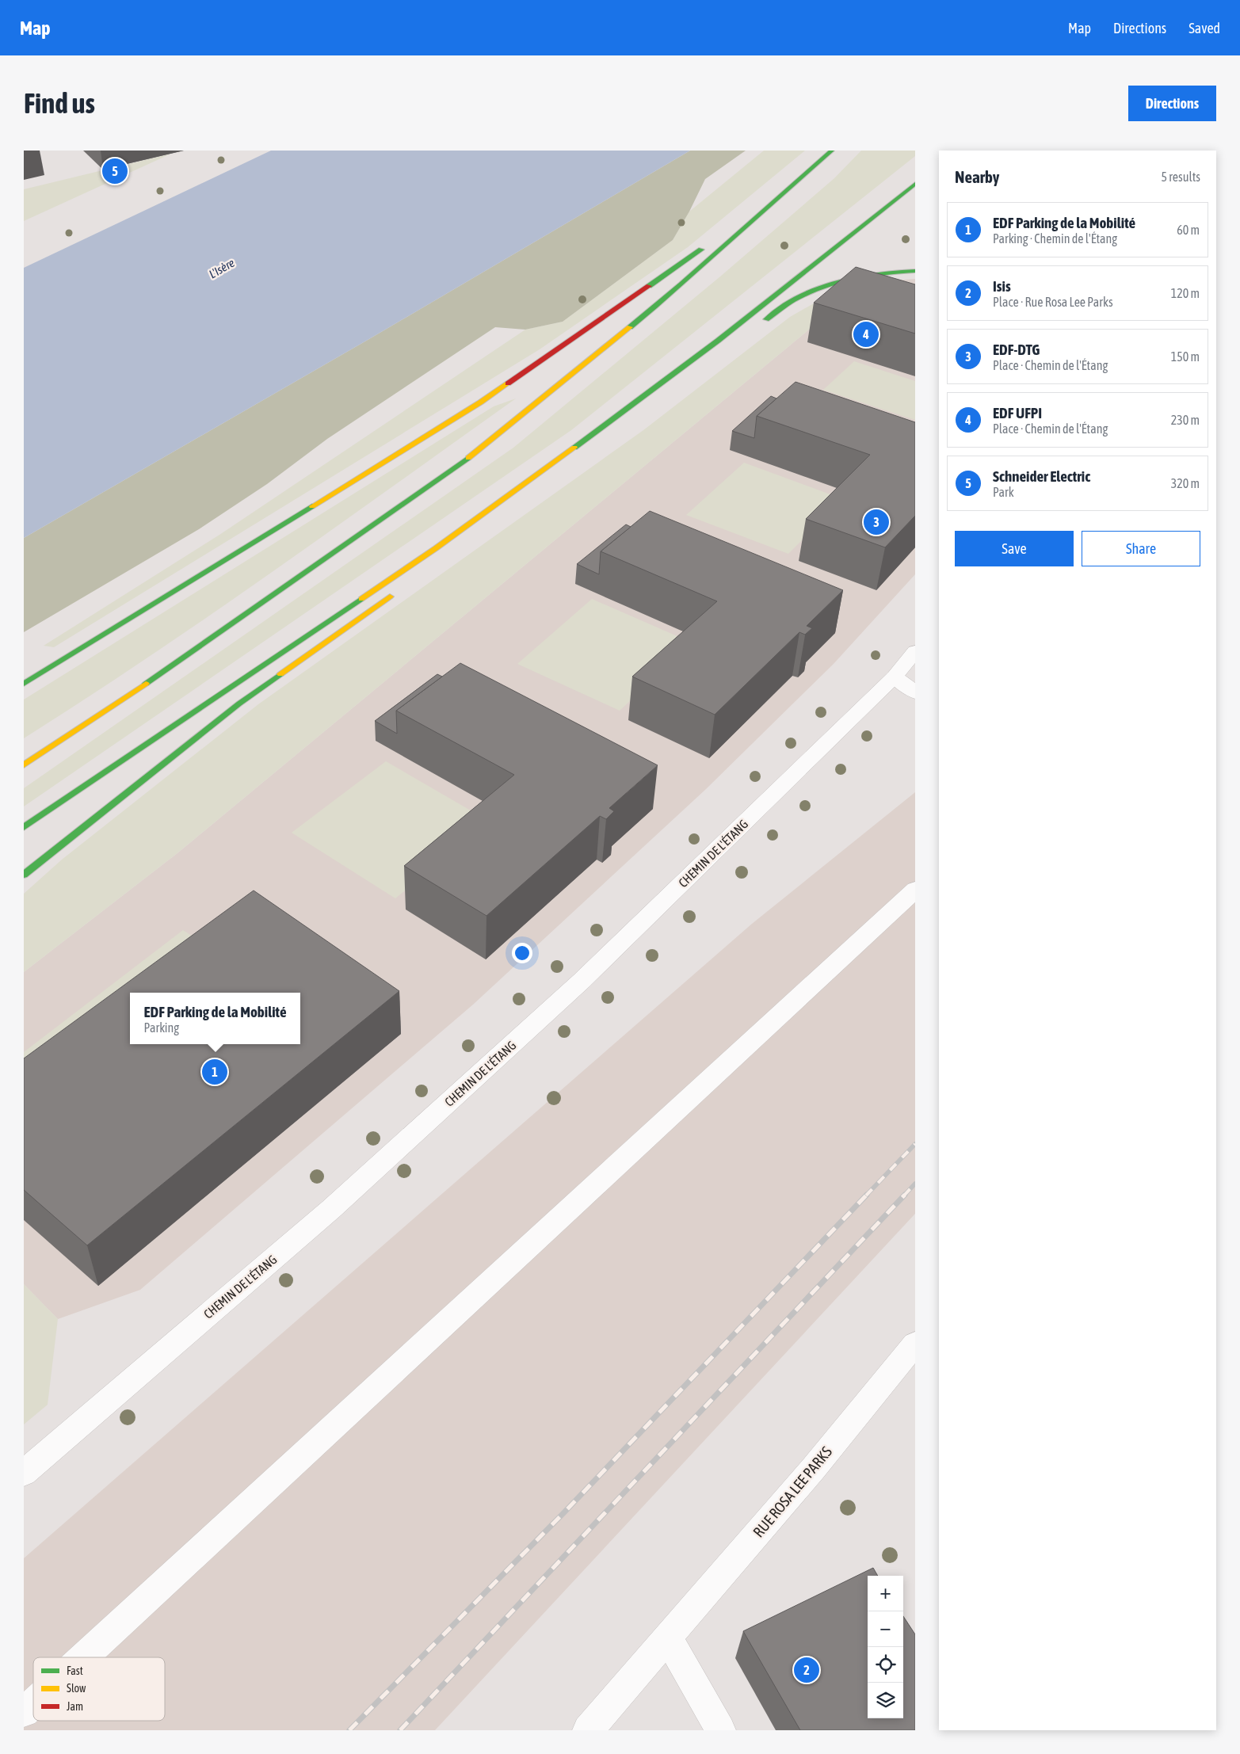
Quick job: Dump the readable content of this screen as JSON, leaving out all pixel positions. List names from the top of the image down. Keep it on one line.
{"streets":{"street":["CHEMIN DE L'ÉTANG","RUE ROSA LEE PARKS"]},"water":["L'Isère"],"legend":["Fast","Slow","Jam"],"page":{"header":"Map","nav":["Map","Directions","Saved"],"buttons":["Directions",["Save","Share"]],"title":"Find us","heading":["Nearby","5 results"],"pins":["5","4","3","1","2"],"list":[{"mark":"1","name":"EDF Parking de la Mobilité","note":"Parking · Chemin de l'Étang","value":"60 m"},{"mark":"2","name":"Isis","note":"Place · Rue Rosa Lee Parks","value":"120 m"},{"mark":"3","name":"EDF-DTG","note":"Place · Chemin de l'Étang","value":"150 m"},{"mark":"4","name":"EDF UFPI","note":"Place · Chemin de l'Étang","value":"230 m"},{"mark":"5","name":"Schneider Electric","note":"Park","value":"320 m"}],"popup":["EDF Parking de la Mobilité","Parking"],"map_buttons":["+","−"]}}
